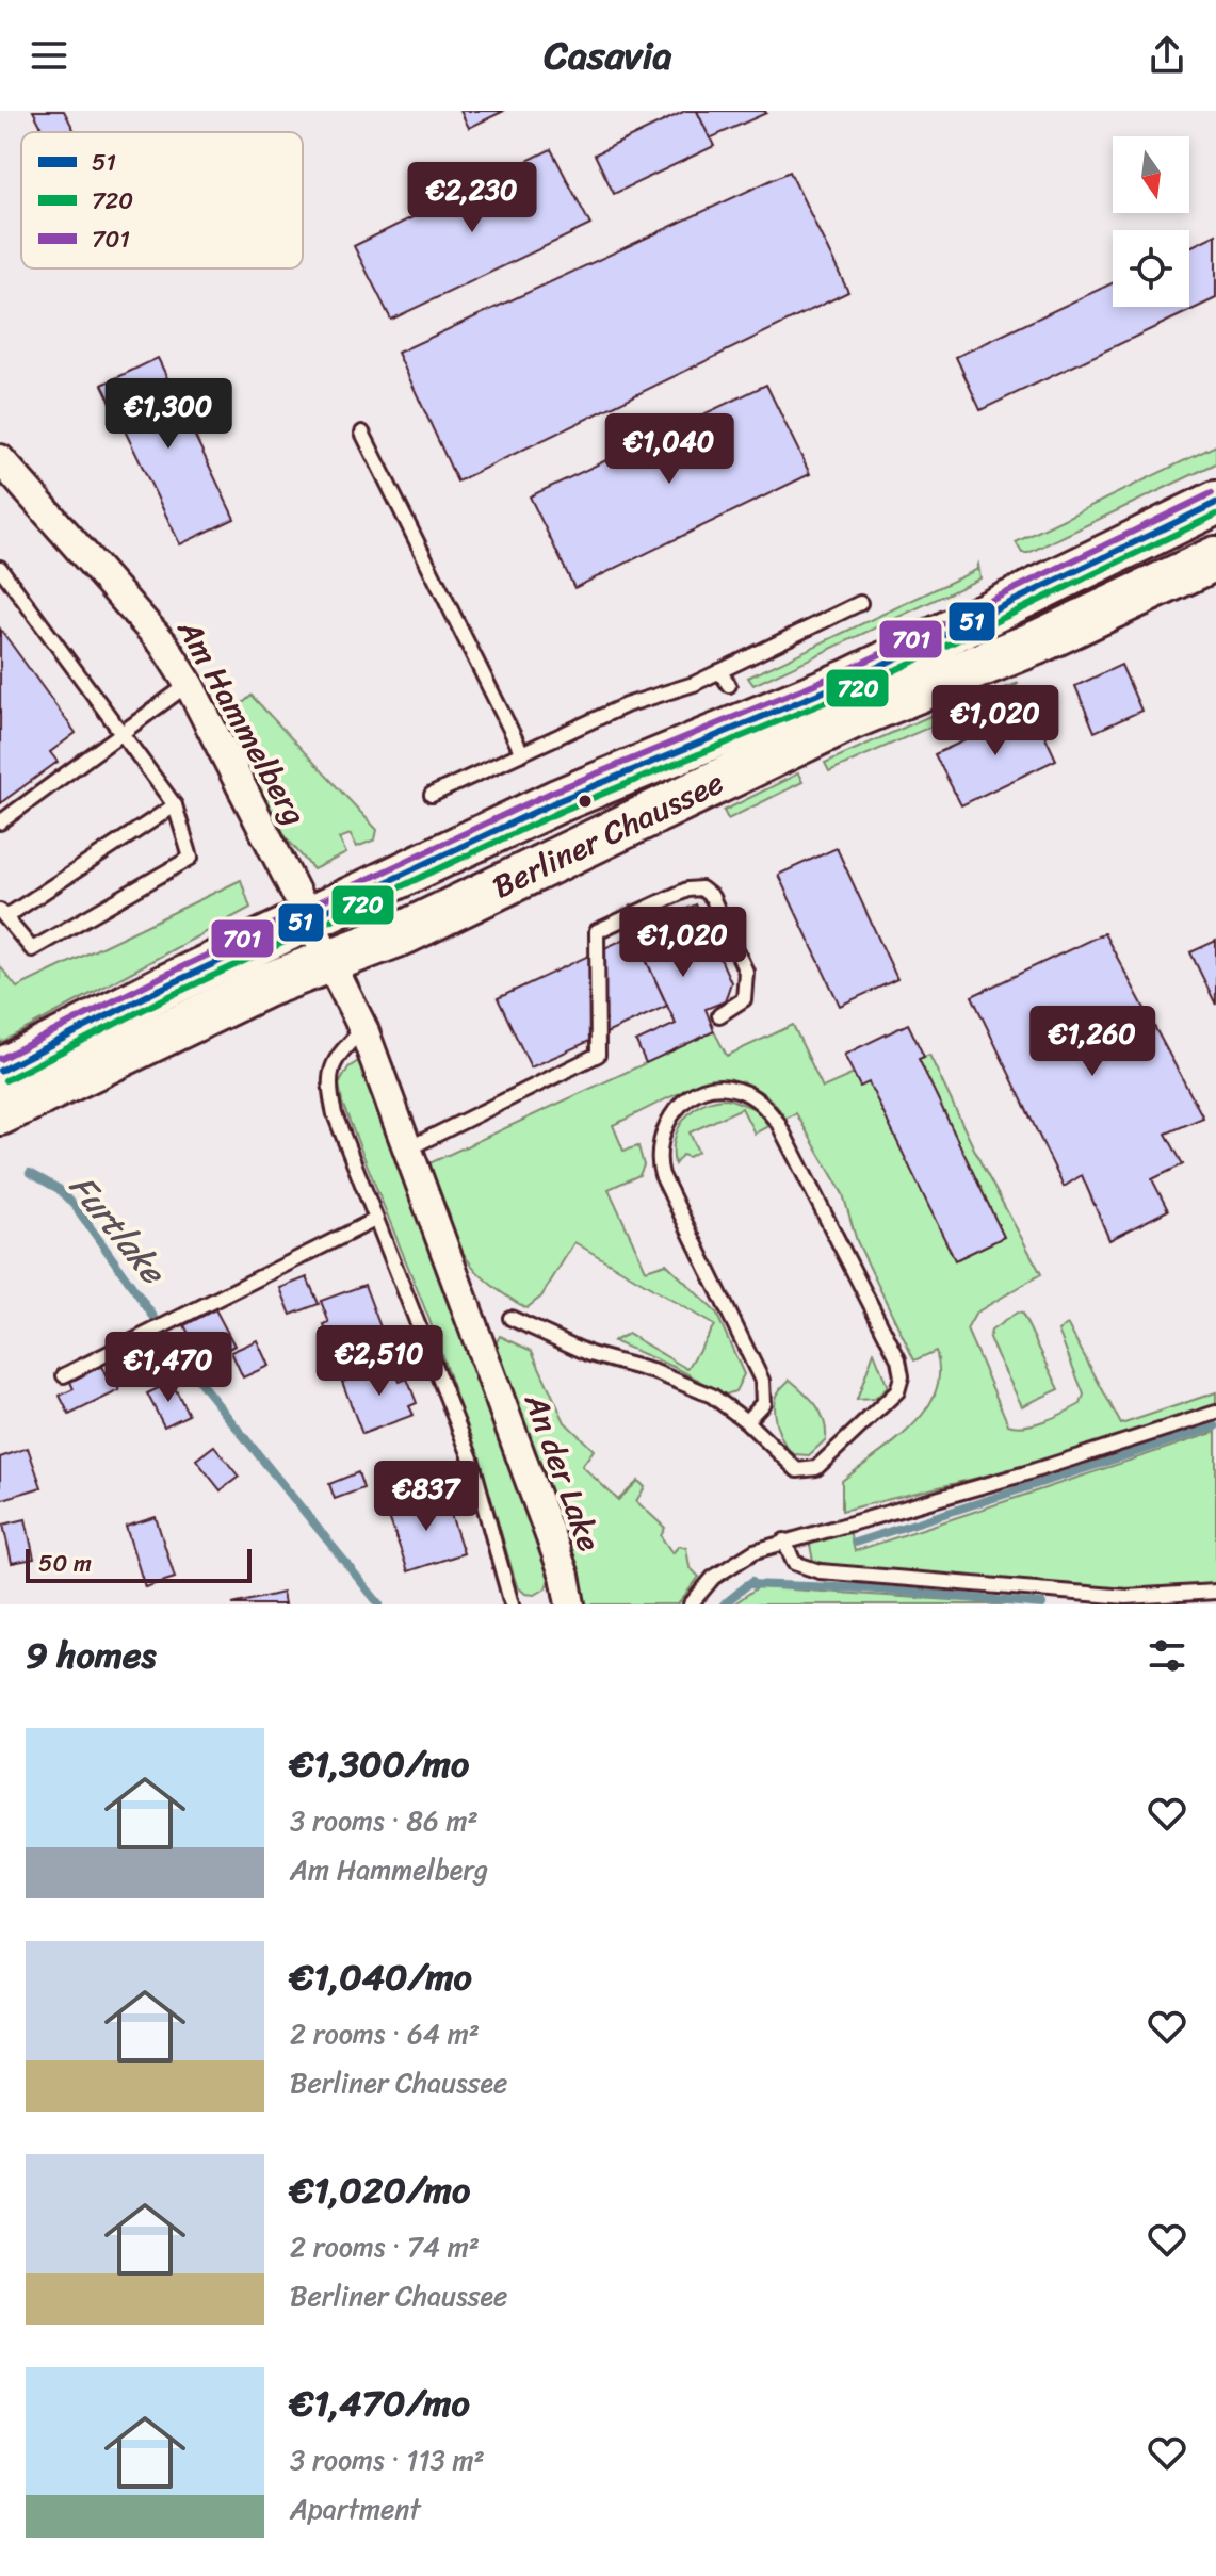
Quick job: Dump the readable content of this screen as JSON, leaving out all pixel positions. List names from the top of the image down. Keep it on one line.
{"streets":{"main road":["Berliner Chaussee"],"street":["Am Hammelberg","An der Lake"]},"crossings":[["Am Hammelberg","Berliner Chaussee"],["Am Hammelberg","An der Lake"],["Berliner Chaussee","An der Lake"]],"water":["Furtlake"],"lines":["transit line 701","transit line 51","transit line 720"],"legend":["51","720","701"],"scale_bar":"50 m","north":"bottom","page":{"header":"Casavia","price":["€2,230","€1,300","€1,040","€1,020","€1,020","€1,260","€2,510","€1,470","€837"],"scale":"50 m","heading":"9 homes","list":[{"name":"€1,300/mo","note":"3 rooms · 86 m² · Am Hammelberg"},{"name":"€1,040/mo","note":"2 rooms · 64 m² · Berliner Chaussee"},{"name":"€1,020/mo","note":"2 rooms · 74 m² · Berliner Chaussee"},{"name":"€1,470/mo","note":"3 rooms · 113 m² · Apartment"}]}}
